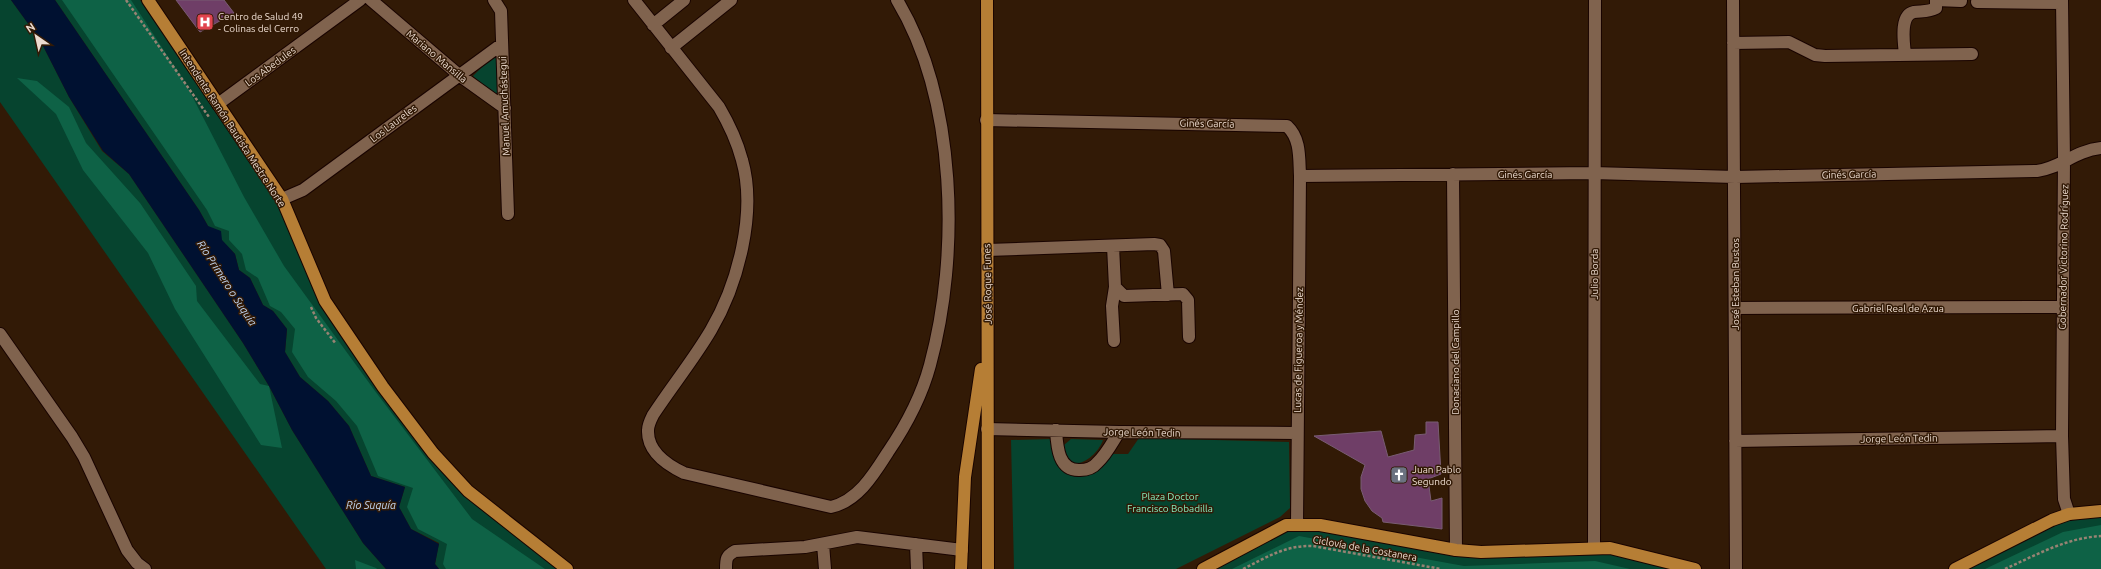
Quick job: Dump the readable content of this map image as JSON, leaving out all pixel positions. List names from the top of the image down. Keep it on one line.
{"streets":{"main road":["Intendente Ramón Bautista Mestre Norte","José Roque Funes"],"street":["Mariano Mansilla","Los Abedules","Manuel Amuchástegui","Los Laureles","Ginés García","Gobernador Victorino Rodríguez","Julio Borda","José Esteban Bustos","Gabriel Real de Azua","Lucas de Figueroa y Méndez","Donaciano del Campillo","Jorge León Tedin"],"path":["Ciclovía de la Costanera"]},"crossings":[["Mariano Mansilla","Manuel Amuchástegui"],["Mariano Mansilla","Los Laureles"],["Los Abedules","Intendente Ramón Bautista Mestre Norte"],["Manuel Amuchástegui","Los Laureles"],["Los Laureles","Intendente Ramón Bautista Mestre Norte"],["Ginés García","Gobernador Victorino Rodríguez"],["Ginés García","Julio Borda"],["Ginés García","José Roque Funes"],["Ginés García","José Esteban Bustos"],["Ginés García","Lucas de Figueroa y Méndez"],["Ginés García","Donaciano del Campillo"],["Gobernador Victorino Rodríguez","Gabriel Real de Azua"],["Gobernador Victorino Rodríguez","Jorge León Tedin"],["José Roque Funes","Jorge León Tedin"],["José Esteban Bustos","Gabriel Real de Azua"],["José Esteban Bustos","Jorge León Tedin"],["Lucas de Figueroa y Méndez","Jorge León Tedin"]],"water":["Río Primero o Suquía","Río Suquía"],"parks":["Plaza Doctor Francisco Bobadilla"],"places":{"hospital":["Centro de Salud 49 - Colinas del Cerro"],"church":["Juan Pablo Segundo"]},"north":"top left"}
